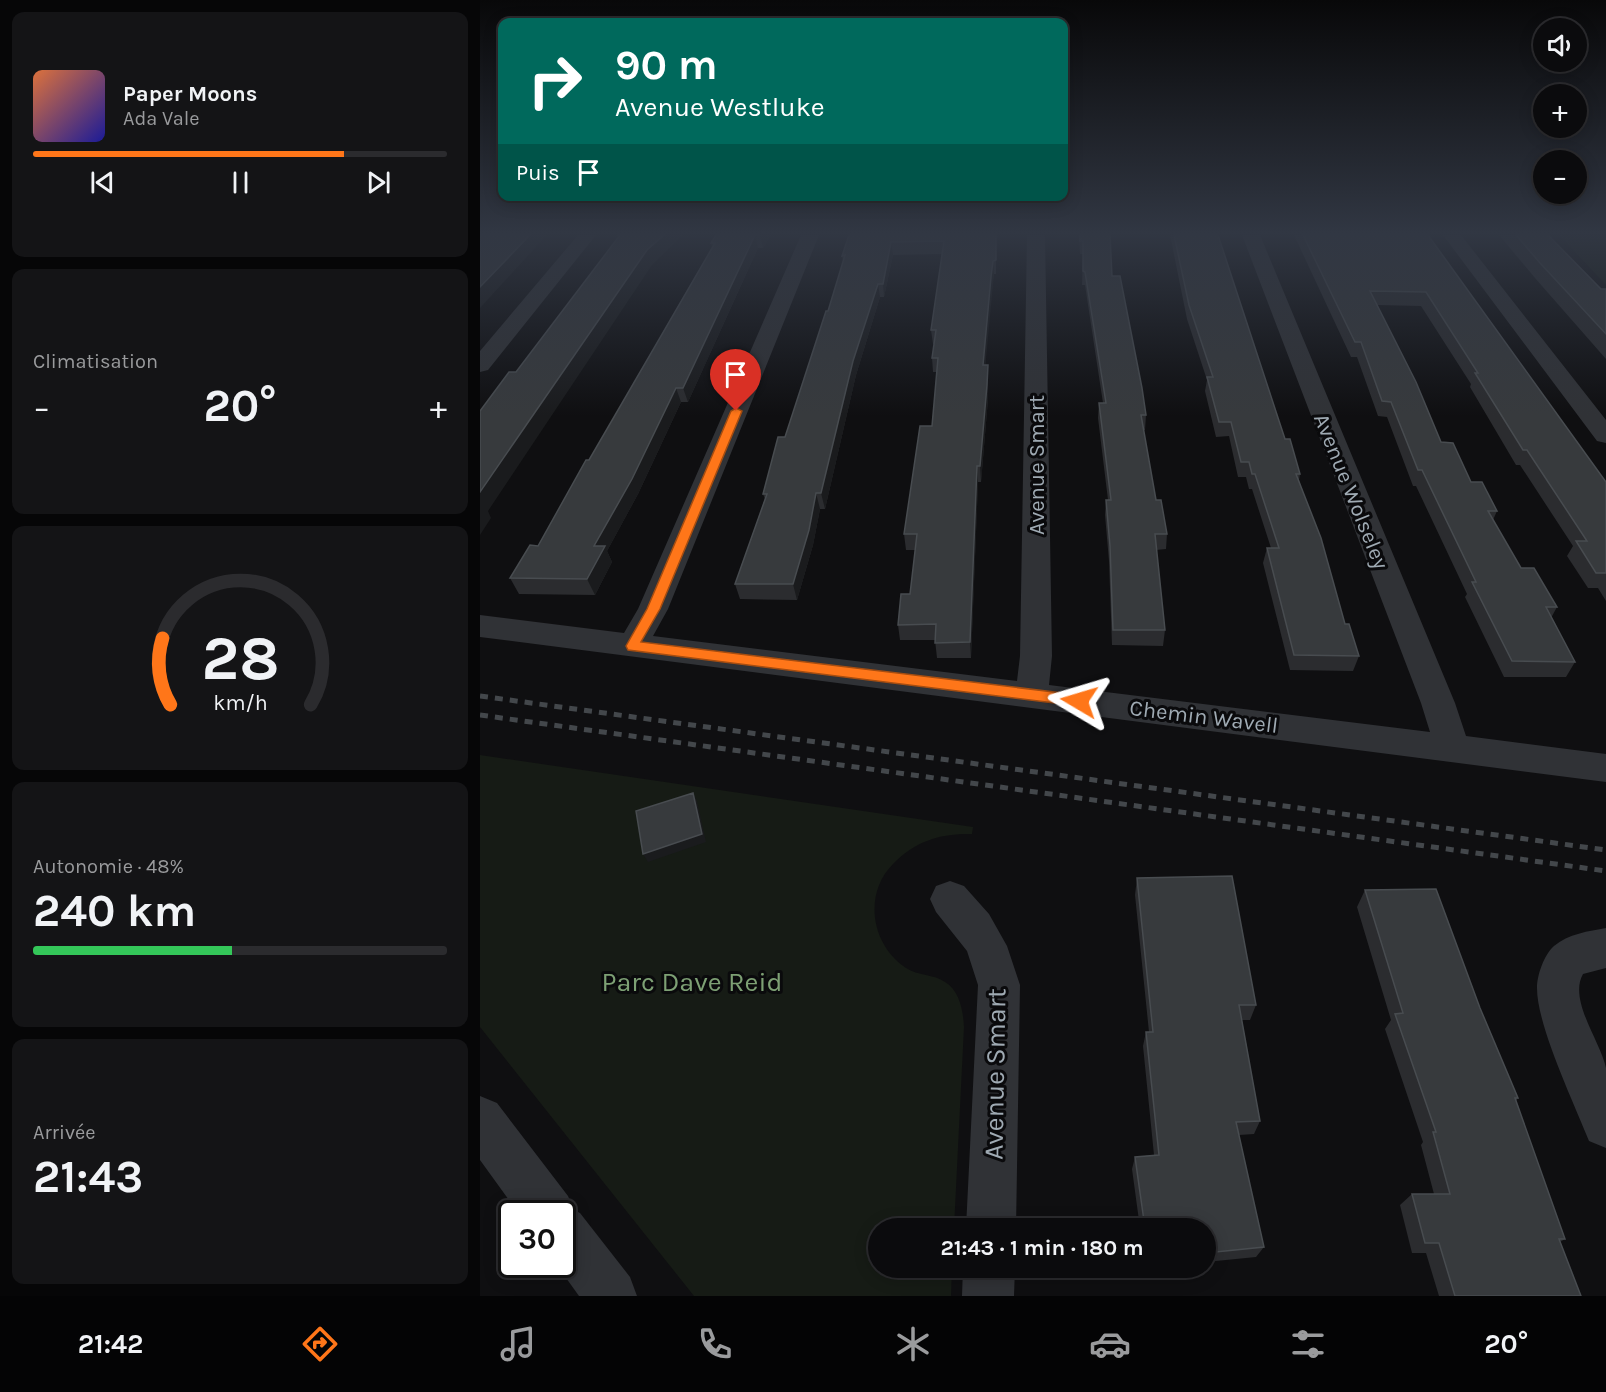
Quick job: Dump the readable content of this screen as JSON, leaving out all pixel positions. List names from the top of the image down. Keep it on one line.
{"streets":{"street":["Avenue Smart","Avenue Wolseley","Chemin Wavell"]},"crossings":[["Avenue Smart","Chemin Wavell"],["Avenue Wolseley","Chemin Wavell"]],"parks":["Parc Dave Reid"],"page":{"map_buttons":["+","−"],"turn":["90 m","Avenue Westluke"],"song":["Paper Moons","Ada Vale"],"then":"Puis","tile":["Climatisation",["Autonomie · 48%","240 km"],["Arrivée","21:43"]],"heat":["−","20°","+"],"limit":"30","trip":"21:43 · 1 min · 180 m","tabs":["21:42","20°"],"gauge":["28","km/h"]}}
